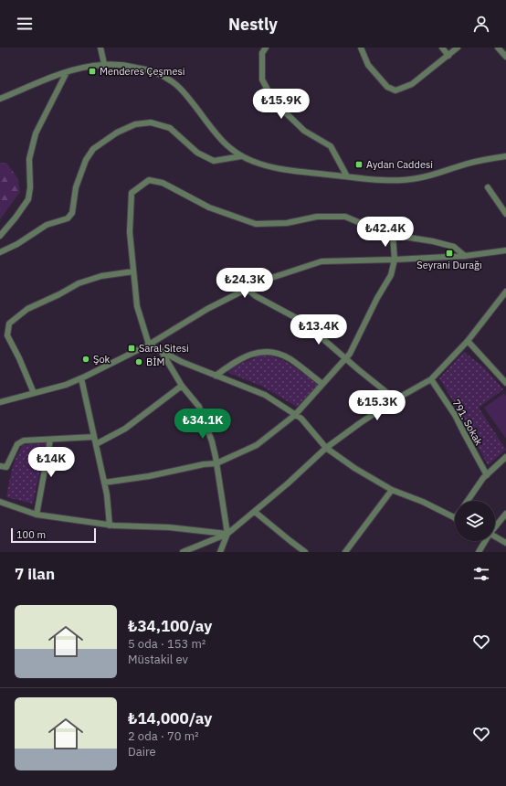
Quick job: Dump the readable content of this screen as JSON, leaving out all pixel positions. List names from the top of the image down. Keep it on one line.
{"streets":{"street":["791. Sokak"]},"places":{"transit":["Menderes Çeşmesi","Aydan Caddesi","Seyrani Durağı","Saral Sitesi"],"other":["Şok","BİM"]},"scale_bar":"100 m","page":{"header":"Nestly","price":["₺15.9K","₺42.4K","₺24.3K","₺13.4K","₺15.3K","₺34.1K","₺14K"],"scale":"100 m","heading":"7 ilan","list":[{"name":"₺34,100/ay","note":"5 oda · 153 m² · Müstakil ev"},{"name":"₺14,000/ay","note":"2 oda · 70 m² · Daire"}]}}
